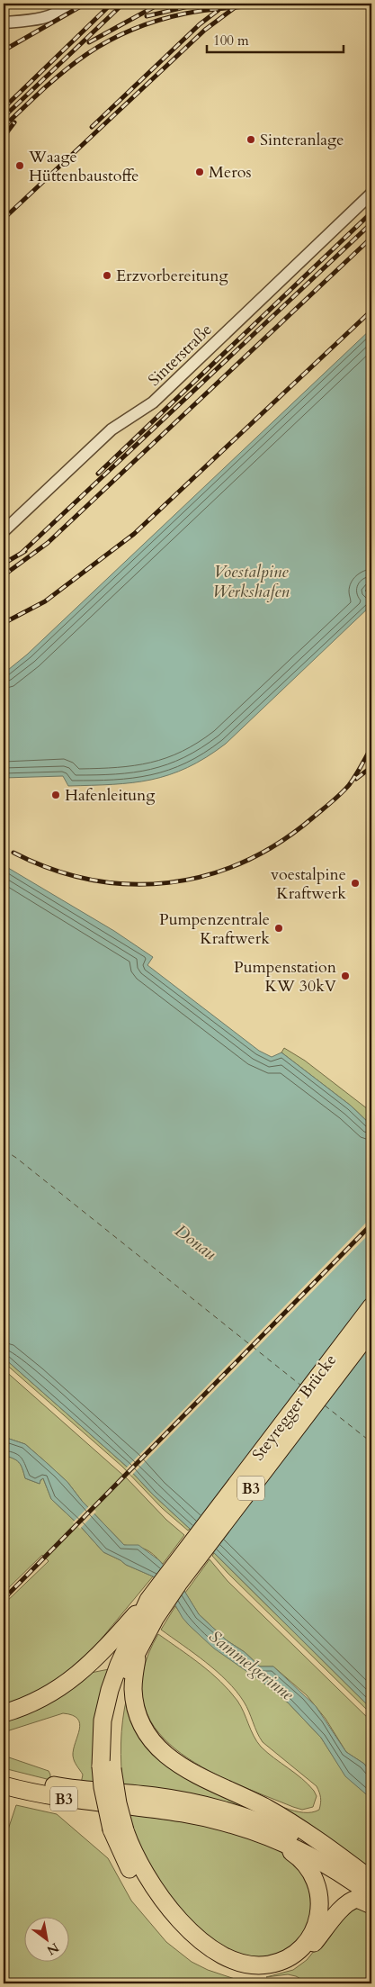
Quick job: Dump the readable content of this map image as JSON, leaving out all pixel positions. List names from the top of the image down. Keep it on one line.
{"streets":{"main road":["Steyregger Brücke","B3"],"street":["Sinterstraße"]},"crossings":[["Steyregger Brücke","B3"]],"water":["Voestalpine Werkshafen","Donau","Sammelgerinne"],"places":["Sinteranlage","Waage Hüttenbaustoffe","Meros","Erzvorbereitung","Hafenleitung","voestalpine Kraftwerk","Pumpenzentrale Kraftwerk","Pumpenstation KW 30kV"],"scale_bar":"100 m","north":"bottom right"}
